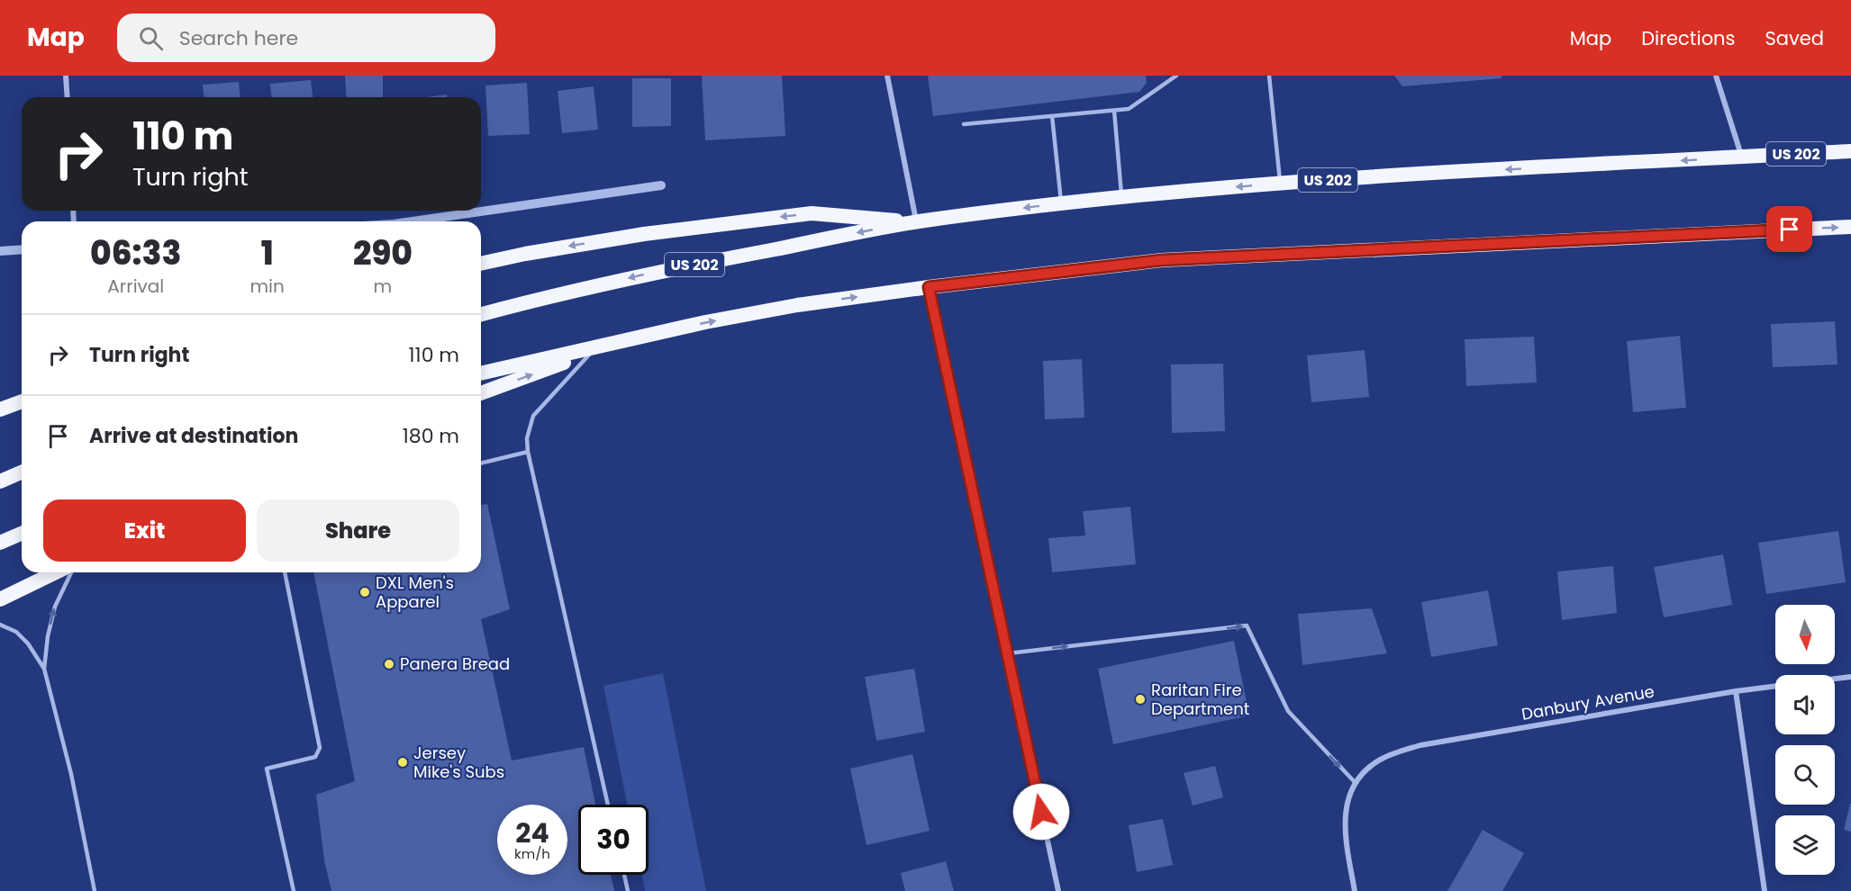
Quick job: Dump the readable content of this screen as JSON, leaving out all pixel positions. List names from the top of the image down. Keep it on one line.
{"streets":{"highway":["US 202"],"street":["Danbury Avenue"]},"places":["DXL Men's Apparel","Panera Bread","Raritan Fire Department","Jersey Mike's Subs"],"north":"bottom","page":{"header":"Map","search":"Search here","nav":["Map","Directions","Saved"],"turn":["110 m","Turn right"],"eta":["06:33","Arrival","1","min","290","m"],"list":[{"name":"Turn right","value":"110 m"},{"name":"Arrive at destination","value":"180 m"}],"buttons":["Exit","Share"],"speed":"24 km/h","limit":"30"}}
